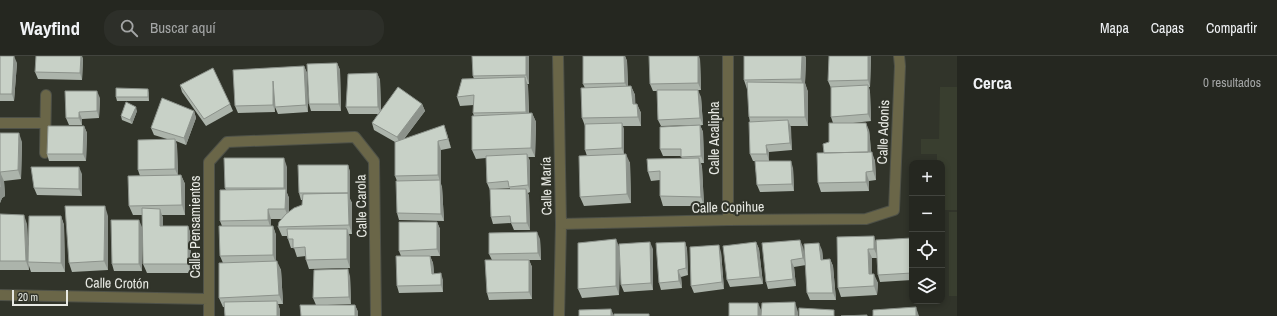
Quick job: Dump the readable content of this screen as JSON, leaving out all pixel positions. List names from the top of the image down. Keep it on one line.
{"streets":{"street":["Calle Adonis","Calle Acalipha","Calle María","Calle Carola","Calle Copihue","Calle Pensamientos","Calle Crotón"]},"crossings":[["Calle Adonis","Calle Copihue"],["Calle Acalipha","Calle Copihue"],["Calle María","Calle Copihue"],["Calle Carola","Calle Pensamientos"],["Calle Pensamientos","Calle Crotón"]],"scale_bar":"20 m","page":{"header":"Wayfind","search":"Buscar aquí","nav":["Mapa","Capas","Compartir"],"heading":["Cerca","0 resultados"],"map_buttons":["+","−"],"scale":"20 m"}}
